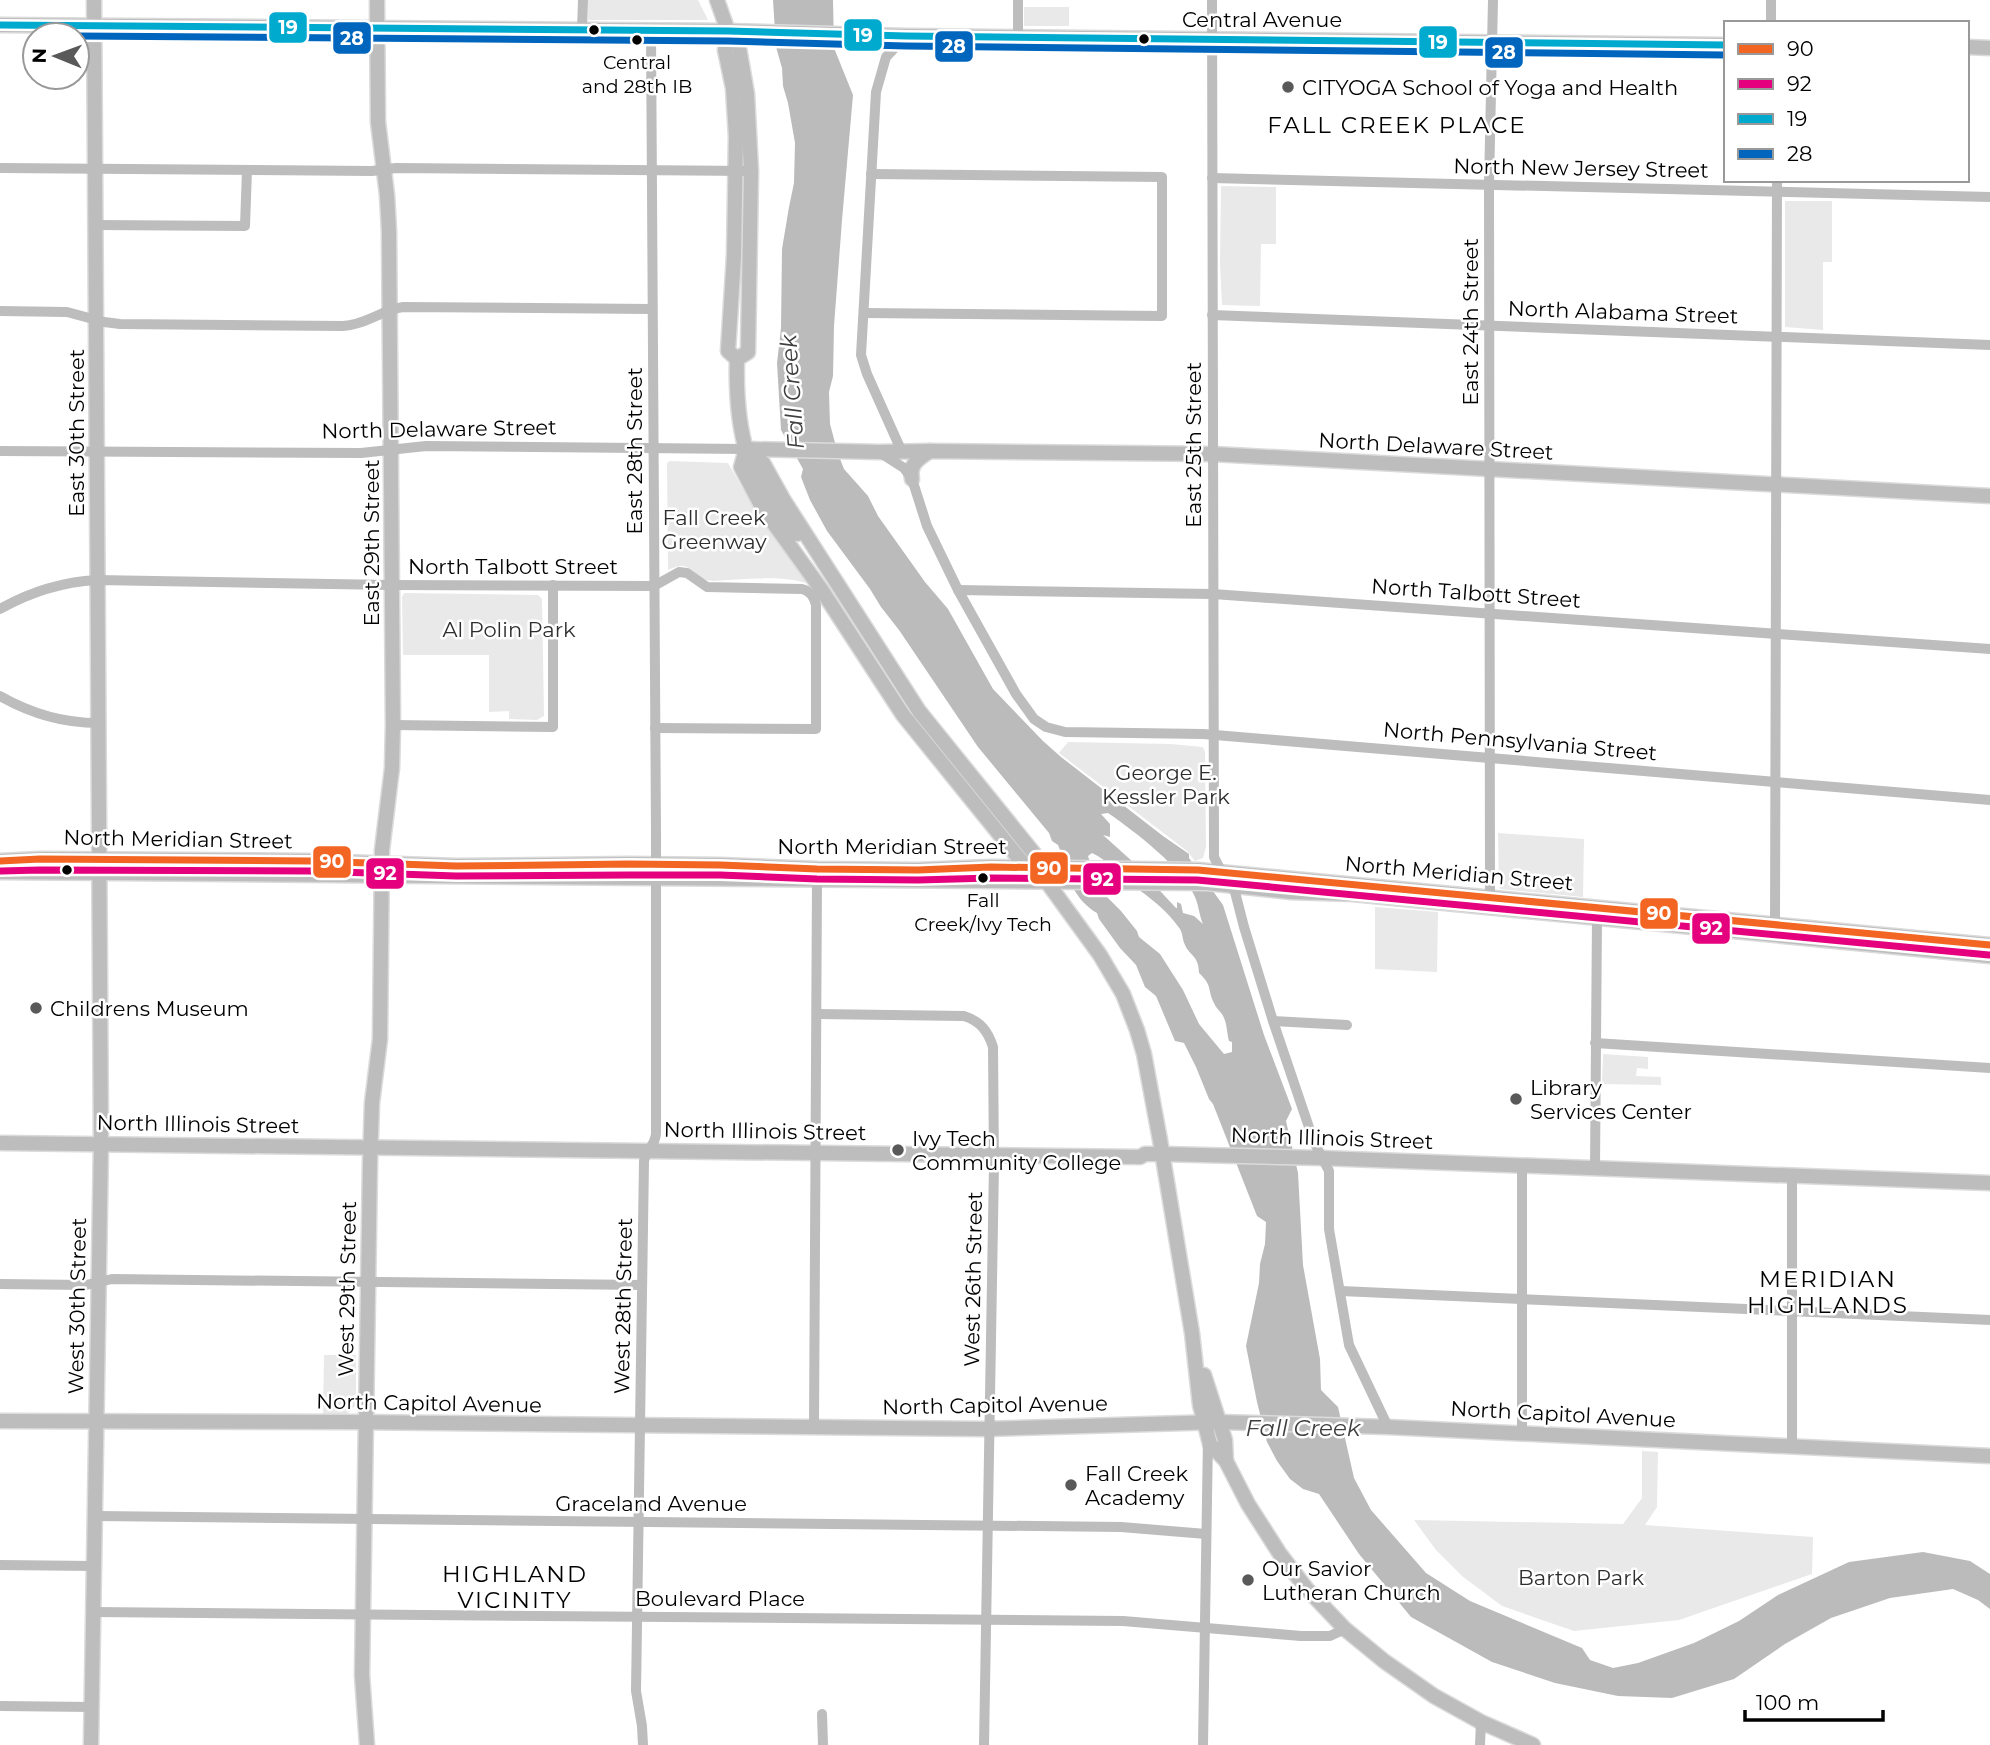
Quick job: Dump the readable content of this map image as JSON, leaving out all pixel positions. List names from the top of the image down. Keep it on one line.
{"streets":{"main road":["Central Avenue","North Delaware Street","East 30th Street","East 29th Street","North Meridian Street","North Illinois Street","West 29th Street","West 30th Street","North Capitol Avenue"],"street":["North New Jersey Street","North Alabama Street","East 24th Street","East 25th Street","East 28th Street","North Talbott Street","North Pennsylvania Street","West 26th Street","West 28th Street","Graceland Avenue","Boulevard Place"]},"crossings":[["Central Avenue","East 24th Street"],["Central Avenue","East 30th Street"],["Central Avenue","East 25th Street"],["Central Avenue","East 28th Street"],["Central Avenue","East 29th Street"],["North New Jersey Street","East 24th Street"],["North New Jersey Street","East 25th Street"],["North Alabama Street","East 24th Street"],["North Alabama Street","East 25th Street"],["East 24th Street","North Delaware Street"],["East 24th Street","North Talbott Street"],["East 24th Street","North Pennsylvania Street"],["East 24th Street","North Meridian Street"],["North Delaware Street","East 30th Street"],["North Delaware Street","East 25th Street"],["North Delaware Street","East 28th Street"],["North Delaware Street","East 29th Street"],["East 30th Street","North Talbott Street"],["East 30th Street","North Meridian Street"],["East 30th Street","West 30th Street"],["East 25th Street","North Talbott Street"],["East 25th Street","North Pennsylvania Street"],["East 25th Street","North Meridian Street"],["East 28th Street","North Talbott Street"],["East 28th Street","North Meridian Street"],["East 28th Street","West 28th Street"],["East 29th Street","North Talbott Street"],["East 29th Street","North Meridian Street"],["East 29th Street","West 29th Street"],["North Talbott Street","North Pennsylvania Street"],["North Meridian Street","West 29th Street"],["North Meridian Street","West 30th Street"],["North Meridian Street","West 28th Street"],["North Illinois Street","West 26th Street"],["North Illinois Street","West 29th Street"],["North Illinois Street","West 30th Street"],["North Illinois Street","West 28th Street"],["West 26th Street","North Capitol Avenue"],["West 26th Street","Graceland Avenue"],["West 26th Street","Boulevard Place"],["West 29th Street","North Capitol Avenue"],["West 29th Street","Graceland Avenue"],["West 29th Street","Boulevard Place"],["West 30th Street","North Capitol Avenue"],["West 30th Street","Graceland Avenue"],["West 30th Street","Boulevard Place"],["West 28th Street","North Capitol Avenue"],["West 28th Street","Graceland Avenue"],["West 28th Street","Boulevard Place"]],"districts":["FALL CREEK PLACE","MERIDIAN HIGHLANDS","HIGHLAND VICINITY"],"water":["Fall Creek"],"parks":["Fall Creek Greenway","Al Polin Park","George E. Kessler Park","Barton Park"],"places":["Central and 28th IB","CITYOGA School of Yoga and Health","Fall Creek/Ivy Tech","Childrens Museum","Library Services Center","Ivy Tech Community College","Fall Creek Academy","Our Savior Lutheran Church"],"lines":["transit line 19","transit line 28","transit line 90","transit line 92"],"legend":["90","92","19","28"],"scale_bar":"100 m","north":"left"}
